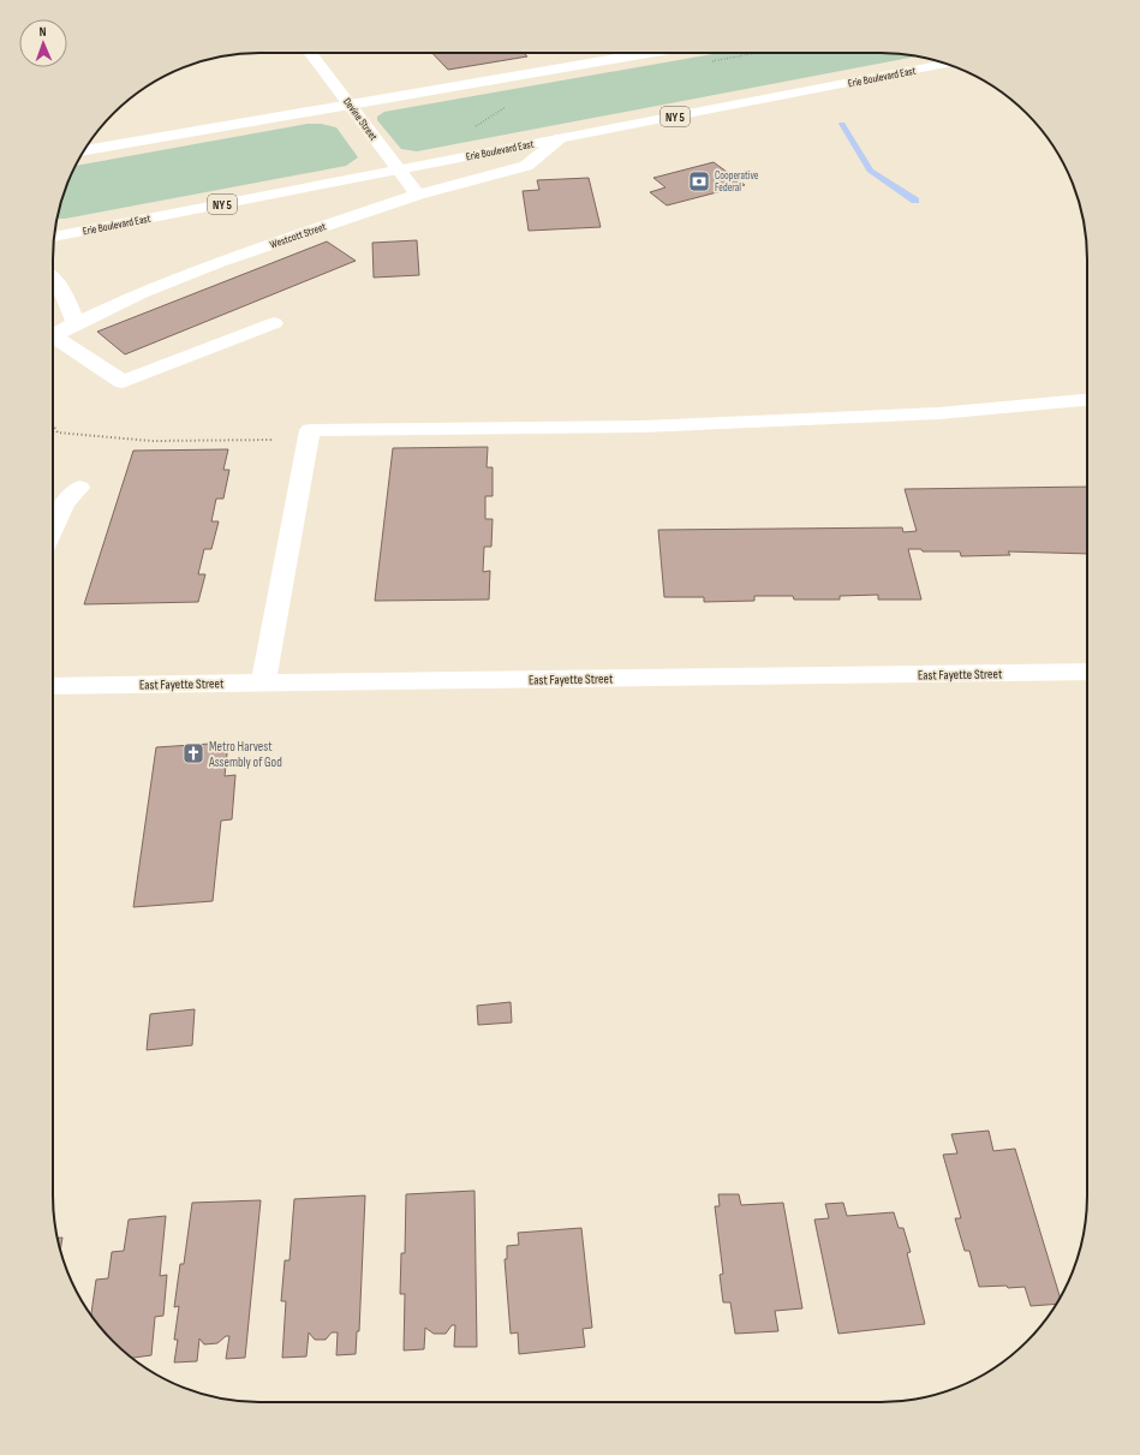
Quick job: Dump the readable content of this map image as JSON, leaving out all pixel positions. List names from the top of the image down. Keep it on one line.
{"streets":{"street":["Erie Boulevard East","NY 5","Devine Street","Westcott Street","East Fayette Street"]},"crossings":[["Erie Boulevard East","Devine Street"],["Erie Boulevard East","Westcott Street"],["Devine Street","Westcott Street"]],"places":{"bank":["Cooperative Federal"],"church":["Metro Harvest Assembly of God"]},"north":"top"}
